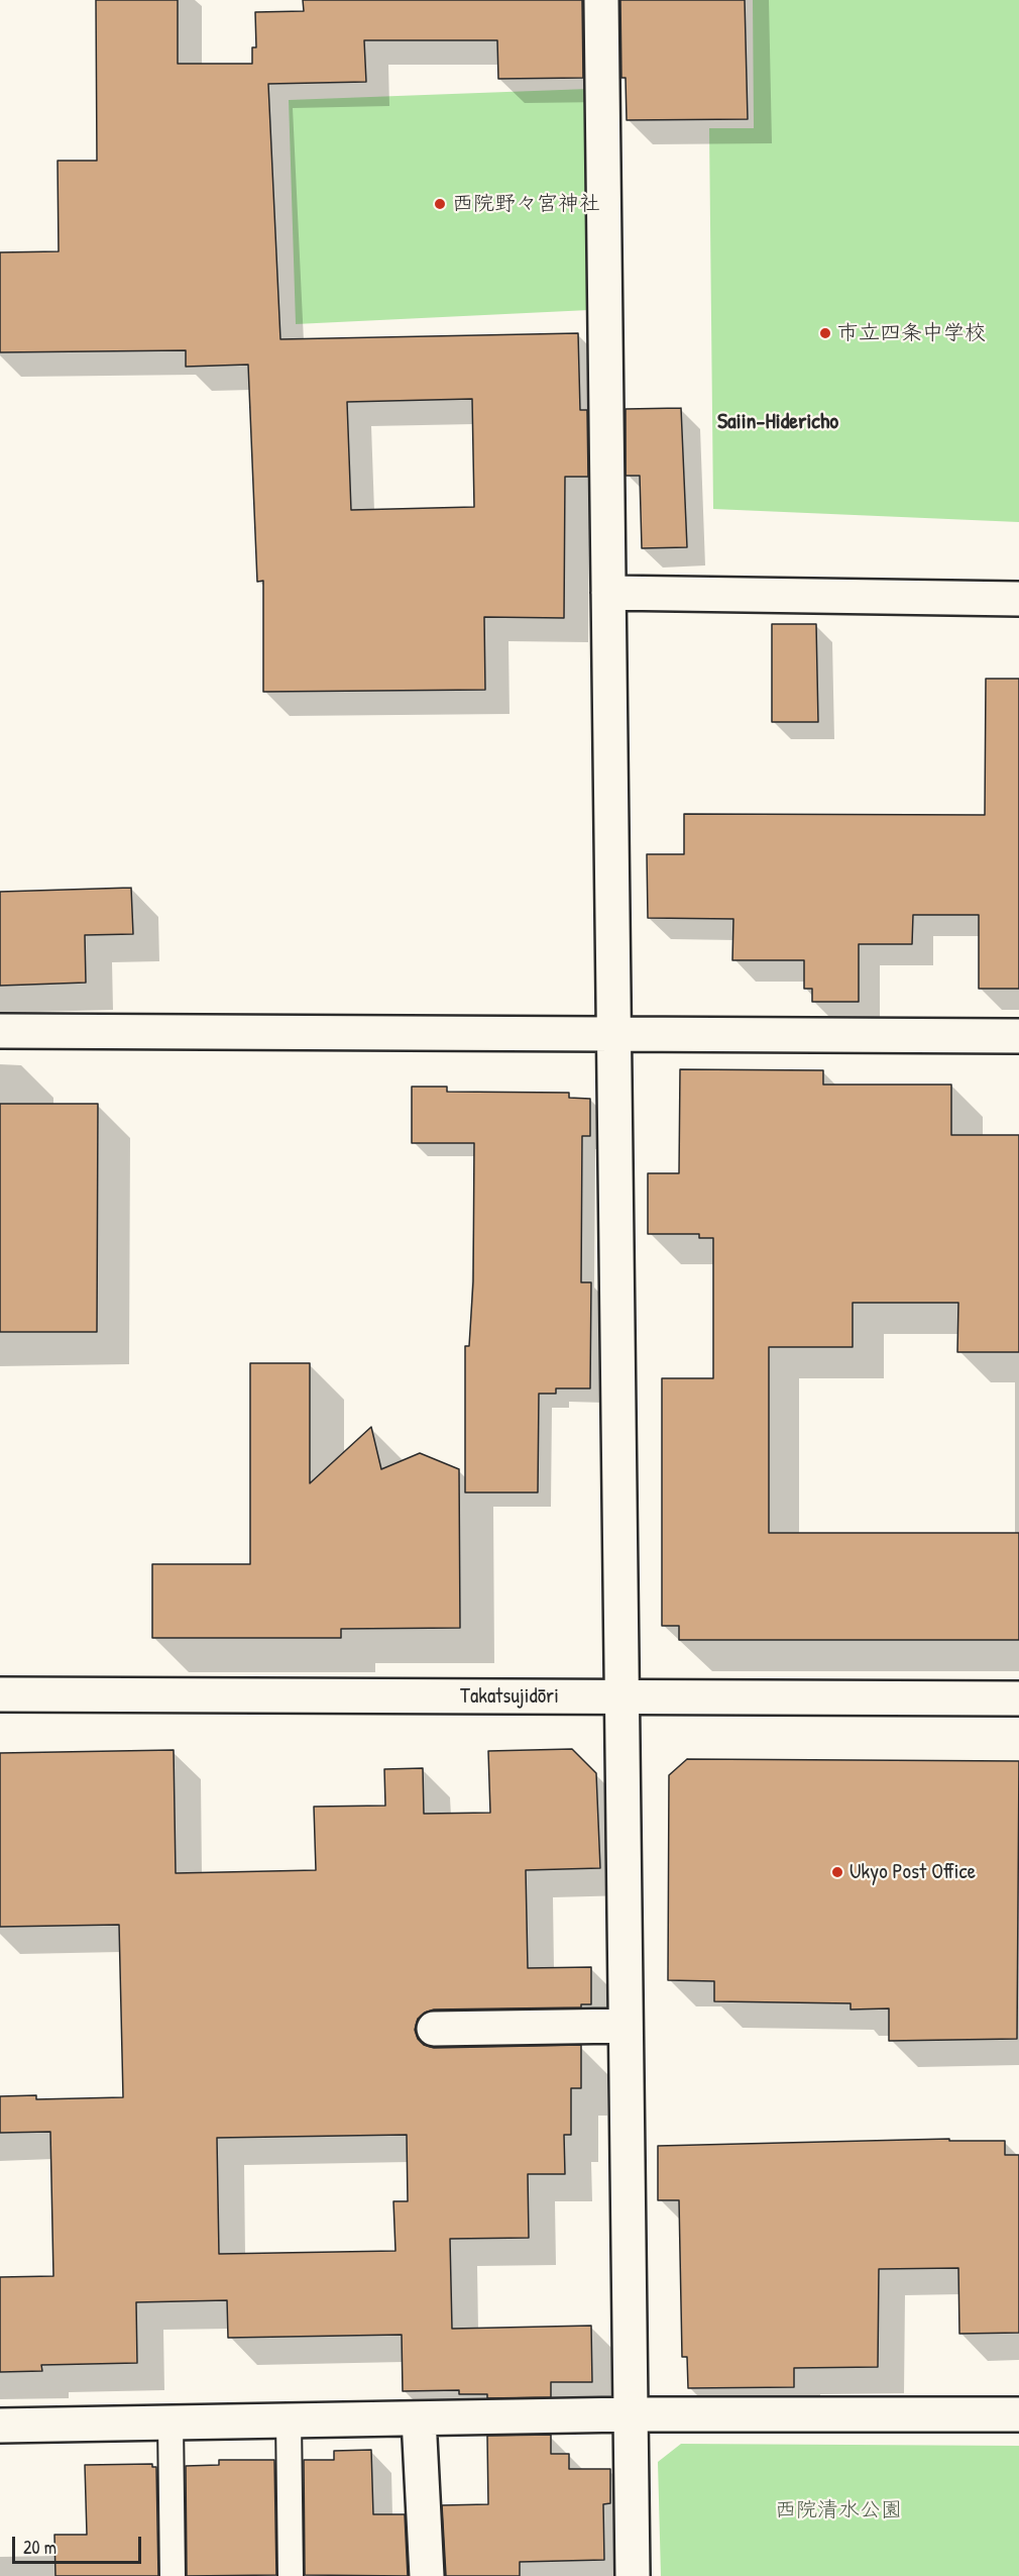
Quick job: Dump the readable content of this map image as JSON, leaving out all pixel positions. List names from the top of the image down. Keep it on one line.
{"streets":{"street":["Takatsujidōri"]},"districts":["Saiin-Hidericho"],"parks":["西院清水公園"],"places":["西院野々宮神社","市立四条中学校","Ukyo Post Office"],"scale_bar":"20 m"}
